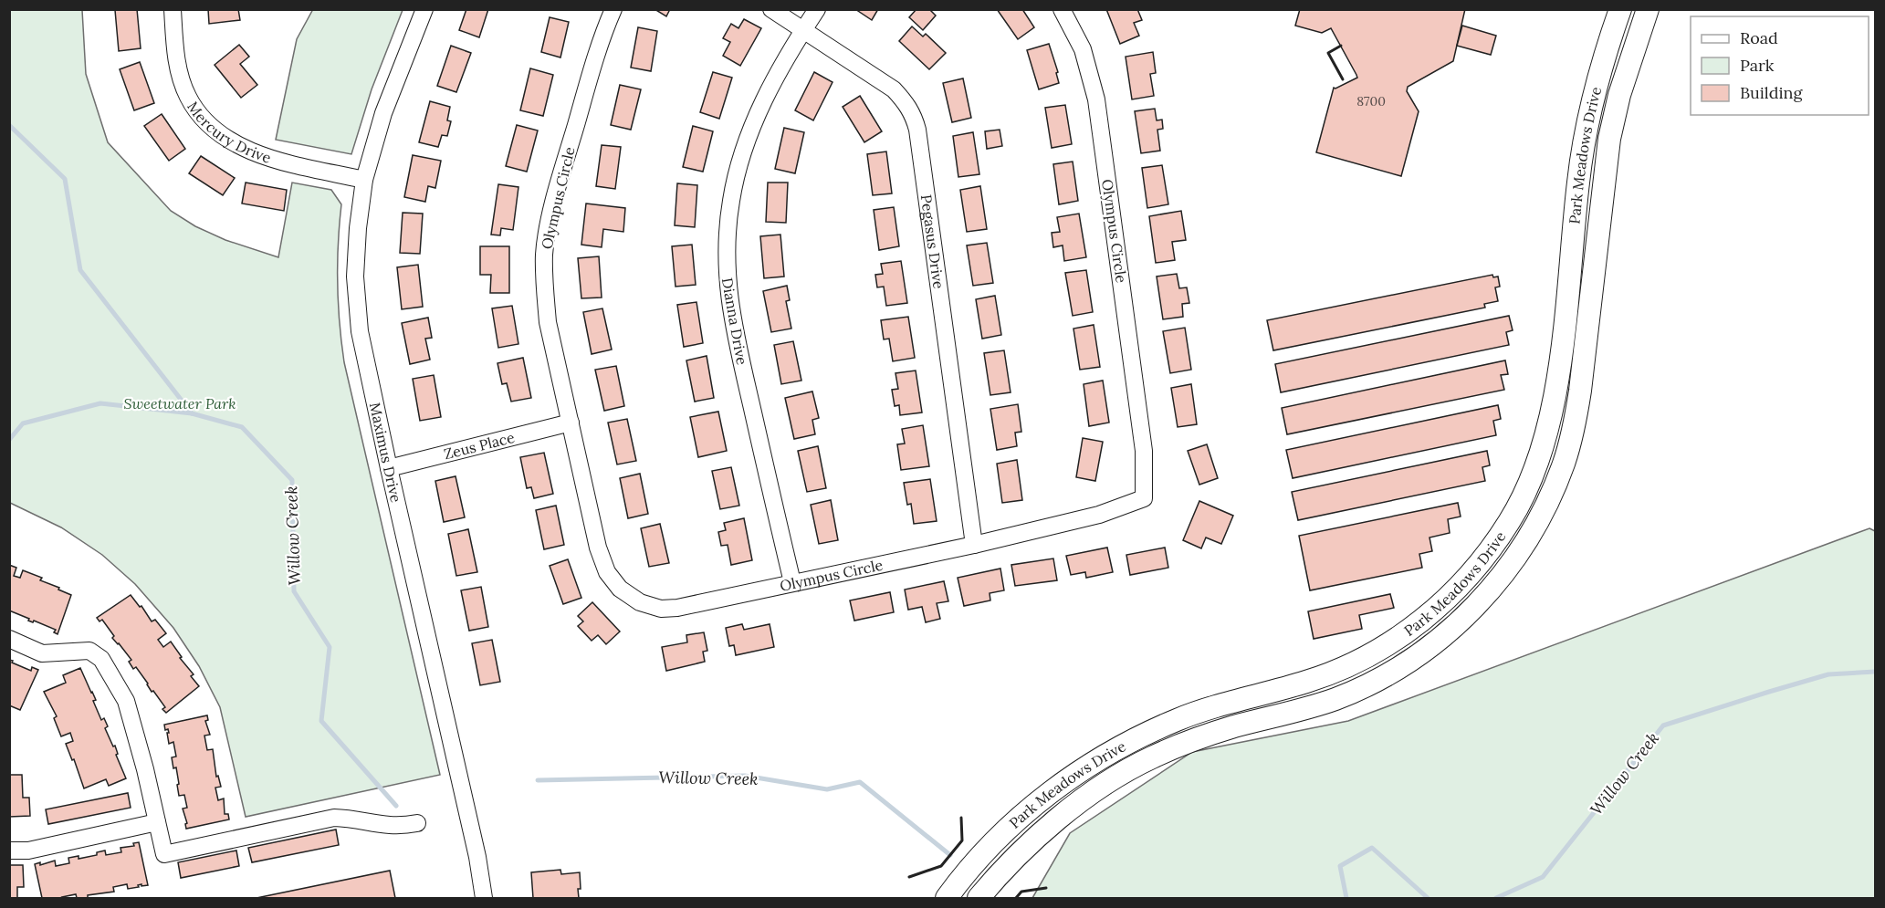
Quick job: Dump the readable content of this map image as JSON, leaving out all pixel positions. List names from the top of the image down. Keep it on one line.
{"streets":{"main road":["Park Meadows Drive"],"street":["Mercury Drive","Olympus Circle","Pegasus Drive","Dianna Drive","Zeus Place","Maximus Drive"]},"crossings":[["Mercury Drive","Maximus Drive"],["Olympus Circle","Pegasus Drive"],["Olympus Circle","Dianna Drive"],["Olympus Circle","Zeus Place"],["Pegasus Drive","Dianna Drive"],["Zeus Place","Maximus Drive"]],"water":["Willow Creek"],"parks":["Sweetwater Park"],"house_numbers":["8700"],"legend":["Road","Park","Building"]}
